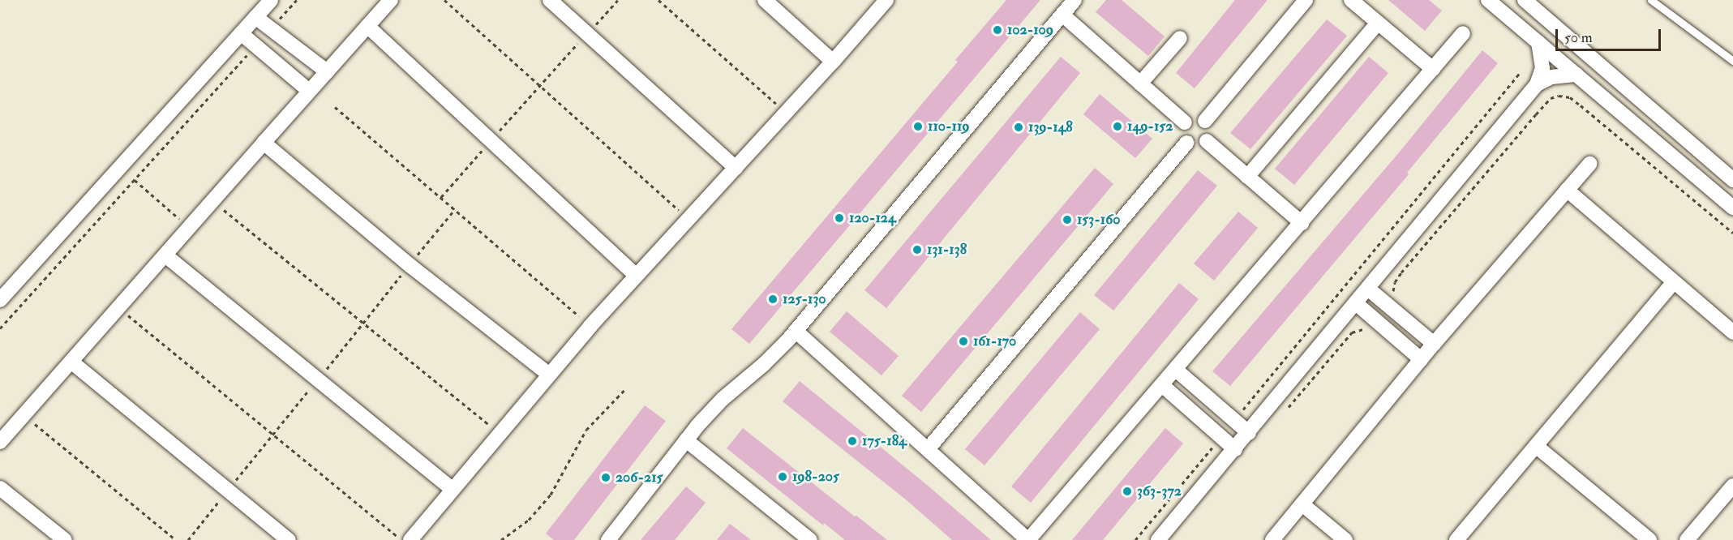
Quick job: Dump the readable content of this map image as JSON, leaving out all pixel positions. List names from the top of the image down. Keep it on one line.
{"places":["102-109","110-119","149-152","139-148","120-124","153-160","131-138","125-130","161-170","175-184","198-205","206-215","363-372"],"scale_bar":"50 m"}
